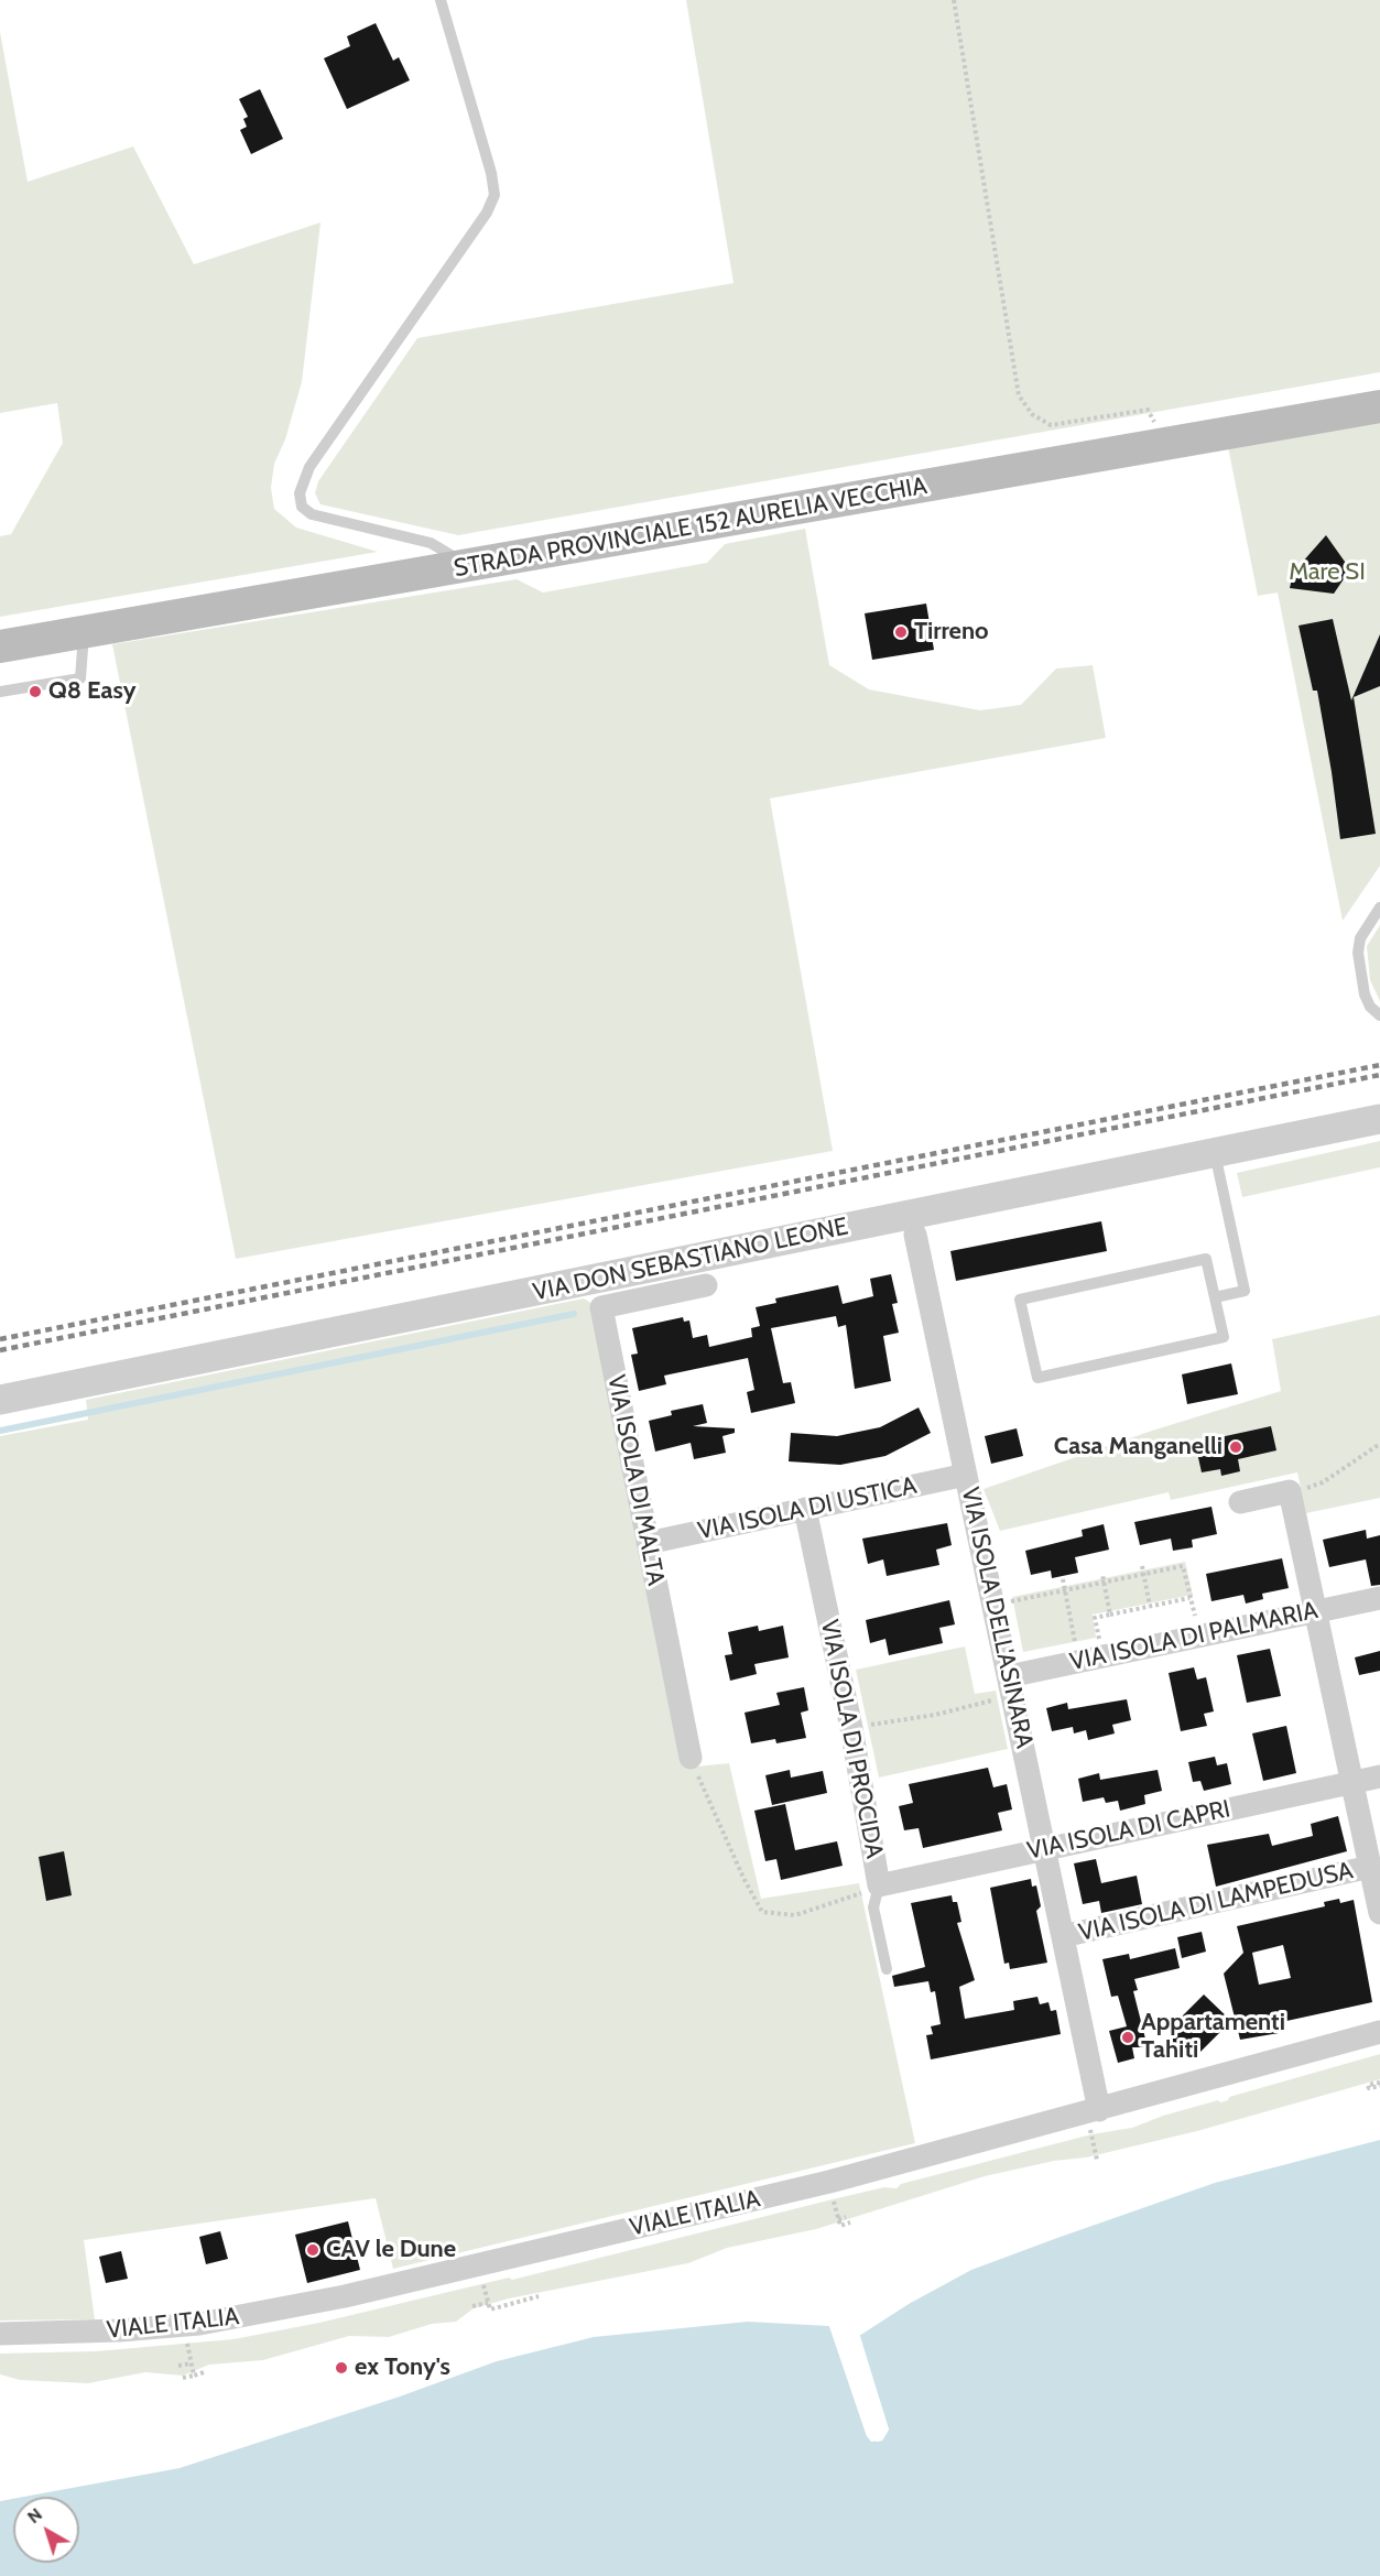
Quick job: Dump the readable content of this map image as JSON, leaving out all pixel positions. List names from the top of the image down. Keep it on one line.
{"streets":{"main road":["STRADA PROVINCIALE 152 AURELIA VECCHIA"],"street":["VIA DON SEBASTIANO LEONE","VIA ISOLA DI MALTA","VIA ISOLA DI USTICA","VIA ISOLA DELL'ASINARA","VIA ISOLA DI PALMARIA","VIA ISOLA DI PROCIDA","VIA ISOLA DI CAPRI","VIA ISOLA DI LAMPEDUSA","VIALE ITALIA"]},"crossings":[["VIA ISOLA DI MALTA","VIA ISOLA DI USTICA"],["VIA ISOLA DI USTICA","VIA ISOLA DELL'ASINARA"],["VIA ISOLA DI USTICA","VIA ISOLA DI PROCIDA"],["VIA ISOLA DELL'ASINARA","VIA ISOLA DI PALMARIA"],["VIA ISOLA DELL'ASINARA","VIA ISOLA DI CAPRI"],["VIA ISOLA DELL'ASINARA","VIA ISOLA DI LAMPEDUSA"],["VIA ISOLA DELL'ASINARA","VIALE ITALIA"],["VIA ISOLA DI PROCIDA","VIA ISOLA DI CAPRI"]],"parks":["Mare SI"],"places":["Tirreno","Q8 Easy","Casa Manganelli","Appartamenti Tahiti","CAV le Dune","ex Tony's"],"north":"top left"}
